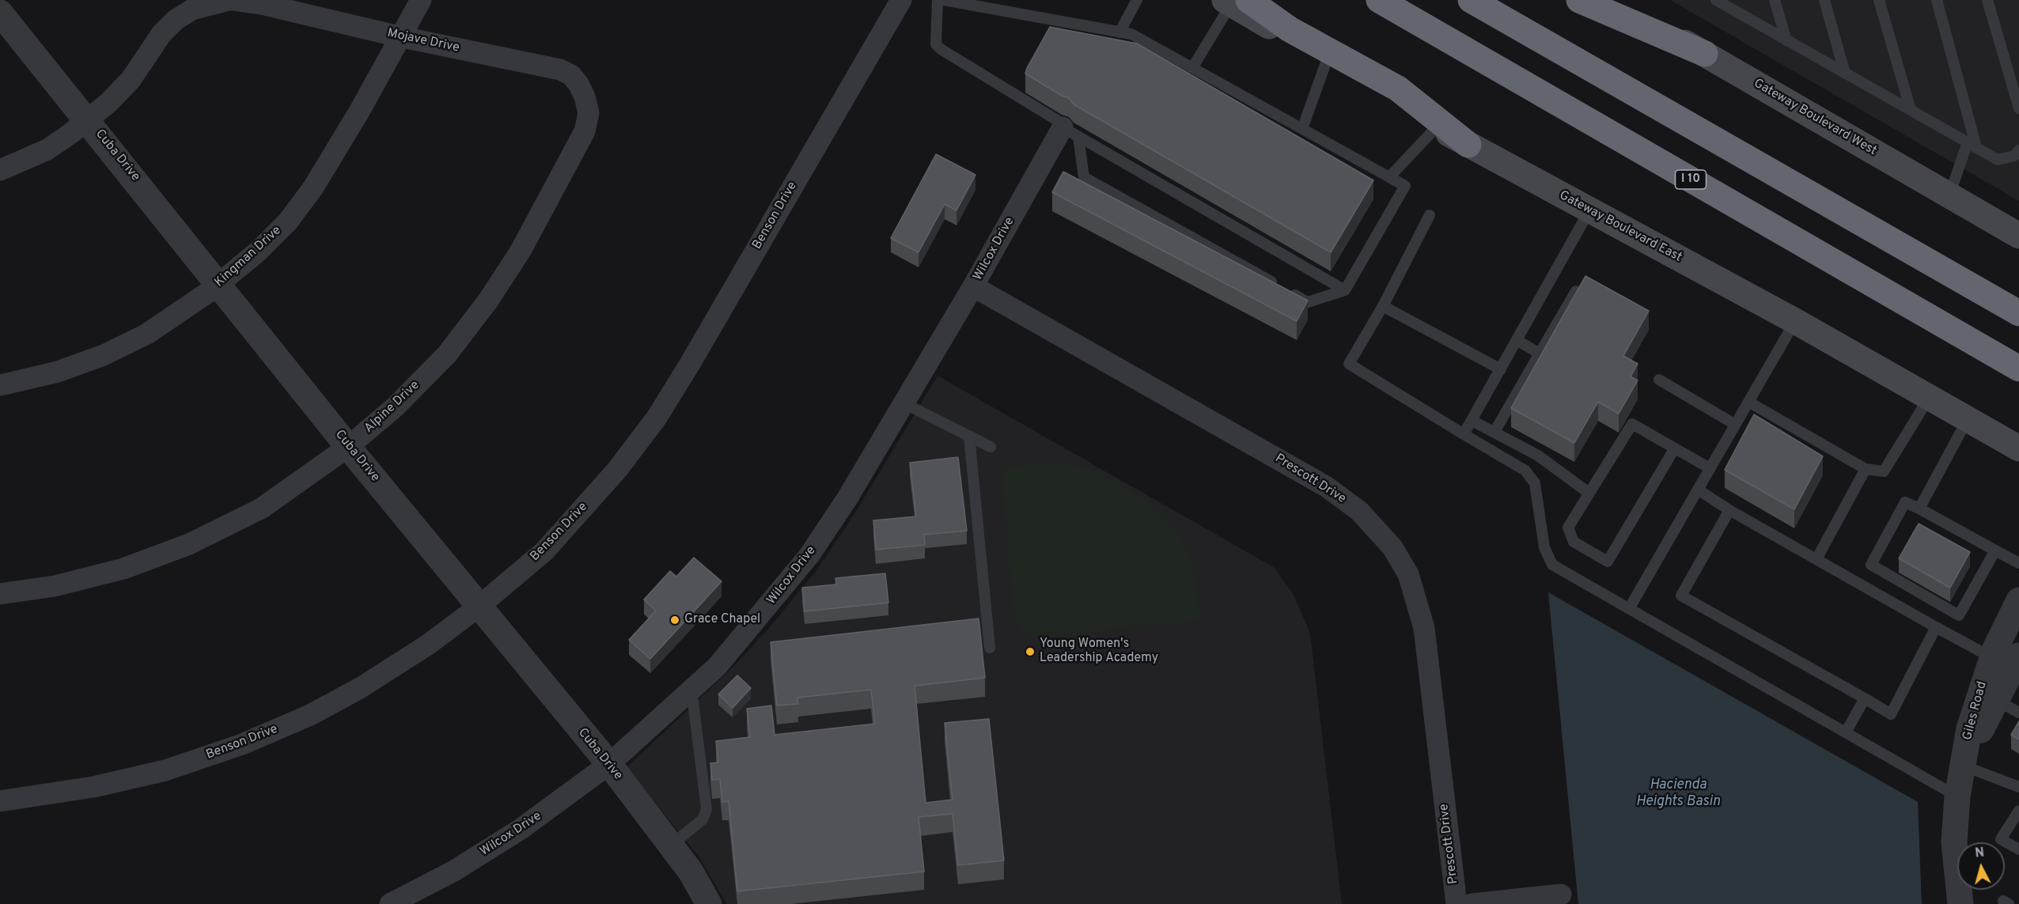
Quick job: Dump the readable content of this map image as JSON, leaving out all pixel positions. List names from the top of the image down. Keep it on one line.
{"streets":{"highway":["I 10"],"main road":["Gateway Boulevard West","Gateway Boulevard East"],"street":["Mojave Drive","Cuba Drive","Benson Drive","Wilcox Drive","Kingman Drive","Alpine Drive","Prescott Drive","Giles Road"]},"crossings":[["Mojave Drive","Cuba Drive"],["Mojave Drive","Kingman Drive"],["Mojave Drive","Alpine Drive"],["Cuba Drive","Benson Drive"],["Cuba Drive","Wilcox Drive"],["Cuba Drive","Kingman Drive"],["Cuba Drive","Alpine Drive"],["Wilcox Drive","Prescott Drive"]],"water":["Hacienda Heights Basin"],"places":["Grace Chapel","Young Women's Leadership Academy"],"north":"top"}
